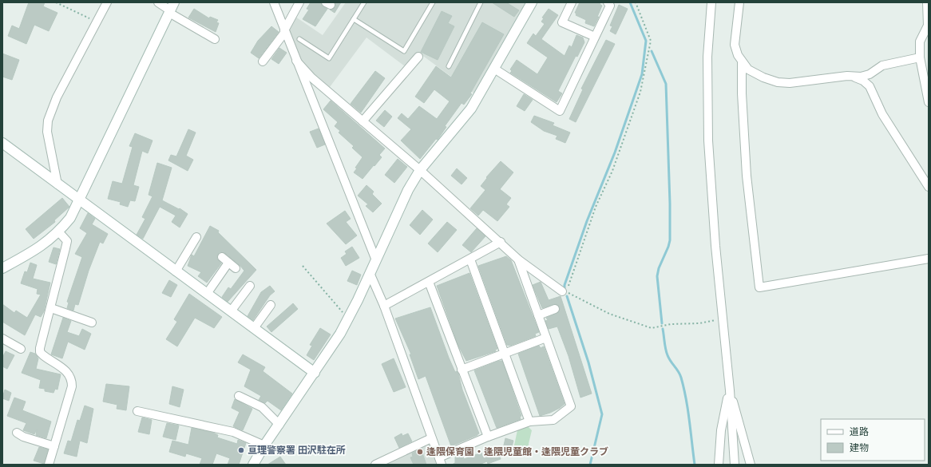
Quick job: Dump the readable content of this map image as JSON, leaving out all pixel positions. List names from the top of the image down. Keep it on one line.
{"places":["亘理警察署 田沢駐在所","逢隈保育園・逢隈児童館・逢隈児童クラブ"],"legend":["道路","建物"]}
